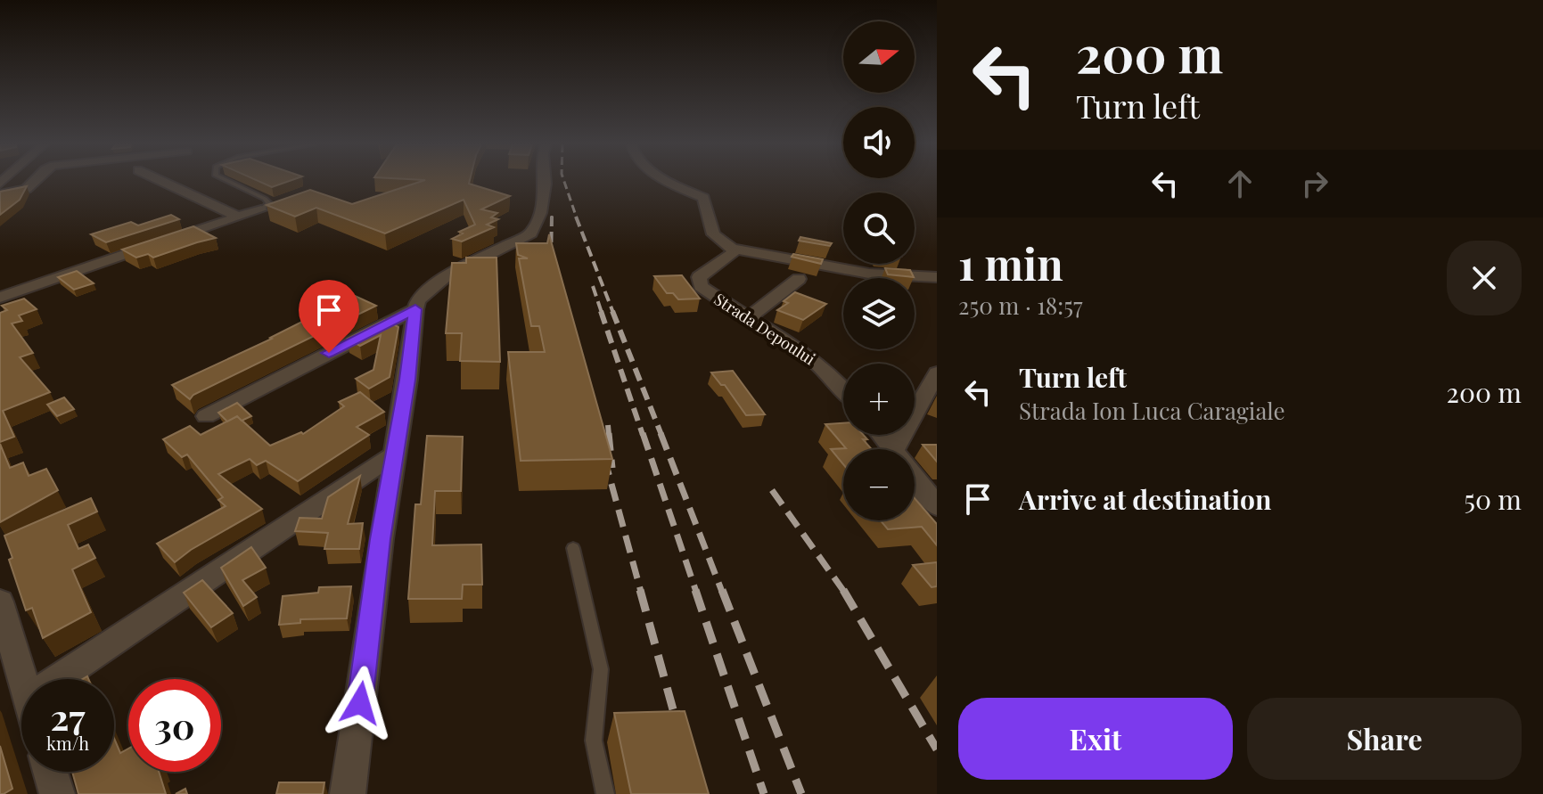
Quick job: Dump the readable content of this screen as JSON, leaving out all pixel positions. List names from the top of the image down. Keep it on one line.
{"streets":{"street":["Strada Depoului"]},"north":"right","page":{"turn":["200 m","Turn left"],"map_buttons":["+","−"],"heading":["1 min","250 m · 18:57"],"list":[{"name":"Turn left","note":"Strada Ion Luca Caragiale","value":"200 m"},{"name":"Arrive at destination","value":"50 m"}],"speed":"27 km/h","limit":"30","buttons":["Exit","Share"]}}
